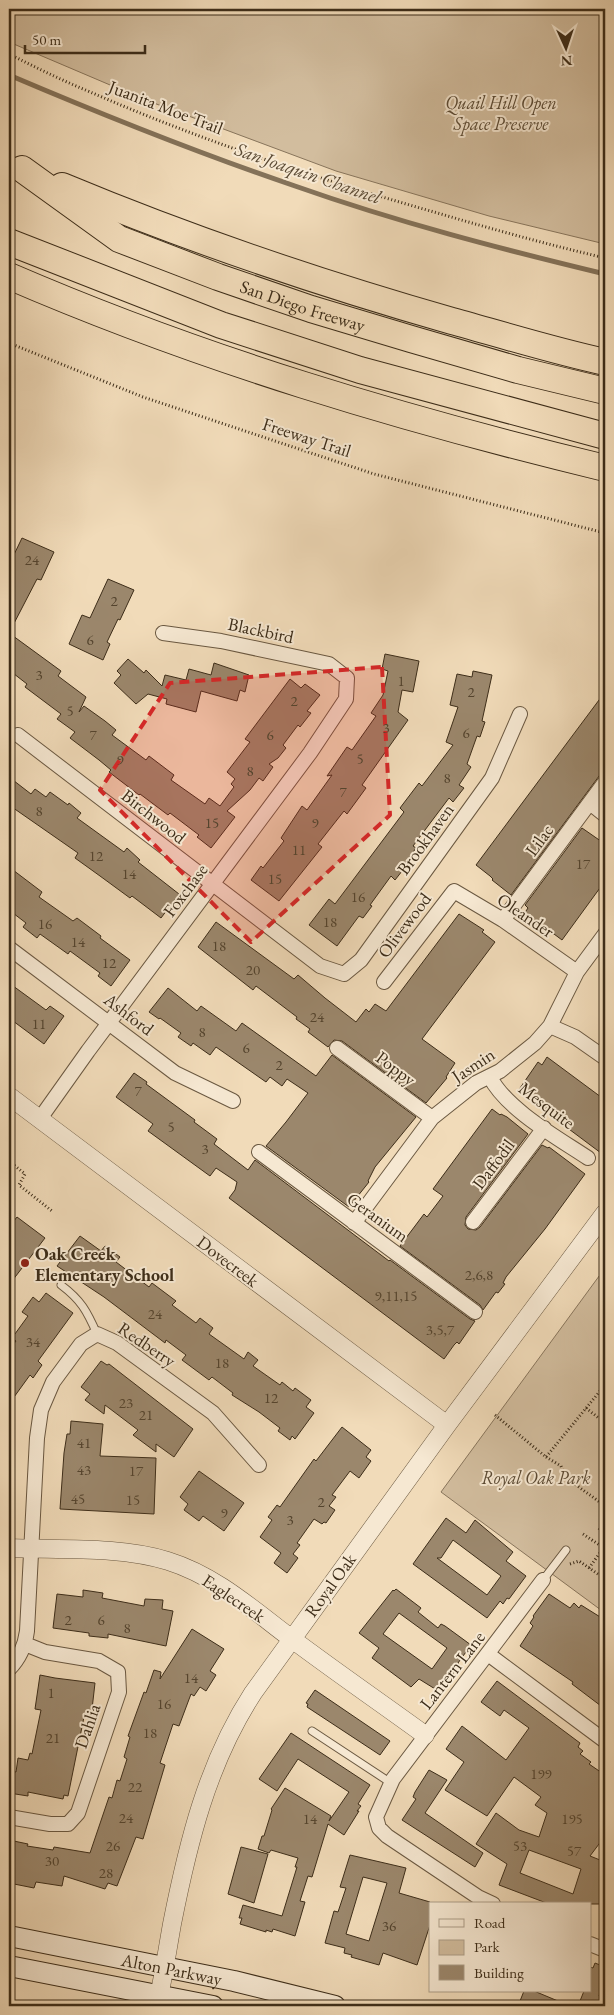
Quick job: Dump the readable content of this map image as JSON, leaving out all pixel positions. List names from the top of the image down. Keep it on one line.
{"streets":{"highway":["San Diego Freeway"],"main road":["Alton Parkway"],"street":["Blackbird","Birchwood","Brookhaven","Lilac","Foxchase","Oleander","Olivewood","Ashford","Jasmin","Poppy","Mesquite","Daffodil","Geranium","Dovecreek","Redberry","Royal Oak","Eaglecreek","Lantern Lane","Dahlia"],"path":["Juanita Moe Trail","Freeway Trail"]},"crossings":[["Blackbird","Foxchase"],["Birchwood","Brookhaven"],["Birchwood","Foxchase"],["Lilac","Oleander"],["Foxchase","Ashford"],["Foxchase","Dovecreek"],["Oleander","Olivewood"],["Oleander","Jasmin"],["Jasmin","Poppy"],["Jasmin","Mesquite"],["Jasmin","Geranium"],["Mesquite","Daffodil"],["Dovecreek","Royal Oak"],["Redberry","Eaglecreek"],["Redberry","Dahlia"],["Royal Oak","Eaglecreek"],["Royal Oak","Alton Parkway"],["Eaglecreek","Lantern Lane"]],"water":["San Joaquin Channel"],"parks":["Quail Hill Open Space Preserve","Royal Oak Park"],"places":["Oak Creek Elementary School"],"house_numbers":["24","2","6","3","1","2","2","5","3","6","7","6","5","9","8","8","7","8","15","9","11","12","17","14","15","16","18","16","14","18","12","20","24","11","8","6","2","7","5","3","2,6,8","9,11,15","24","3,5,7","34","18","12","23","21","41","43","17","45","15","2","9","3","2","6","8","14","1","16","18","21","199","22","24","14","195","26","53","57","30","28","36"],"legend":["Road","Park","Building"],"scale_bar":"50 m","north":"bottom"}
